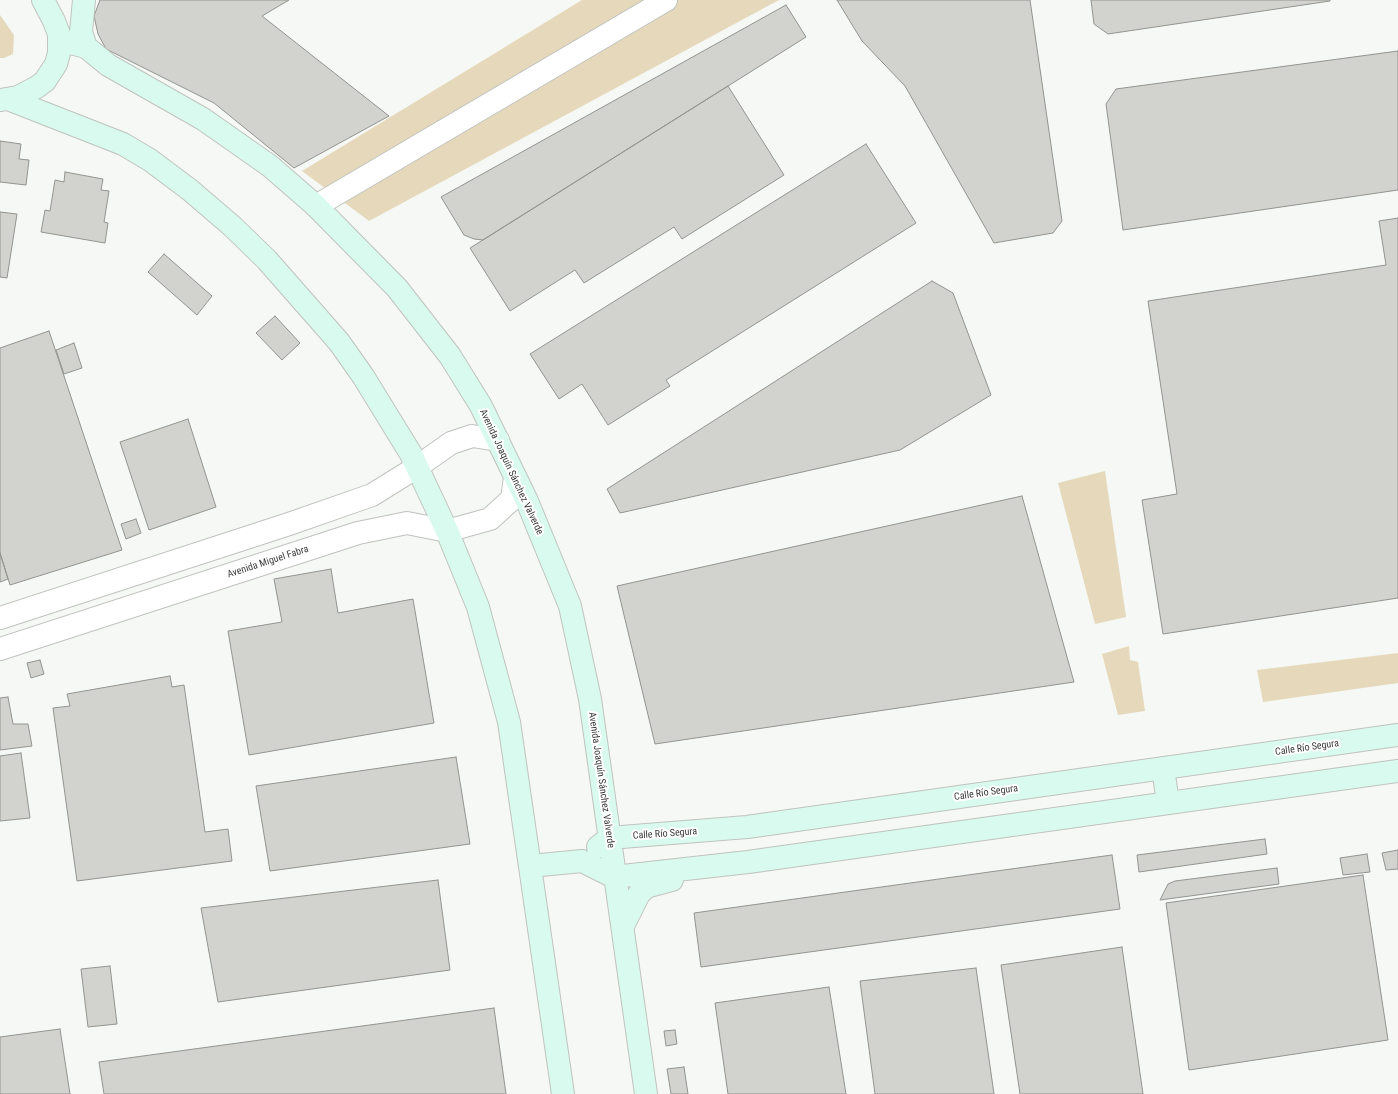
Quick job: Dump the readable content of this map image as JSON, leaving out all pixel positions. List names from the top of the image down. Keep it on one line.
{"streets":{"main road":["Avenida Joaquín Sánchez Valverde","Calle Río Segura"],"street":["Avenida Miguel Fabra"]},"crossings":[["Avenida Joaquín Sánchez Valverde","Avenida Miguel Fabra"],["Avenida Joaquín Sánchez Valverde","Calle Río Segura"]]}
